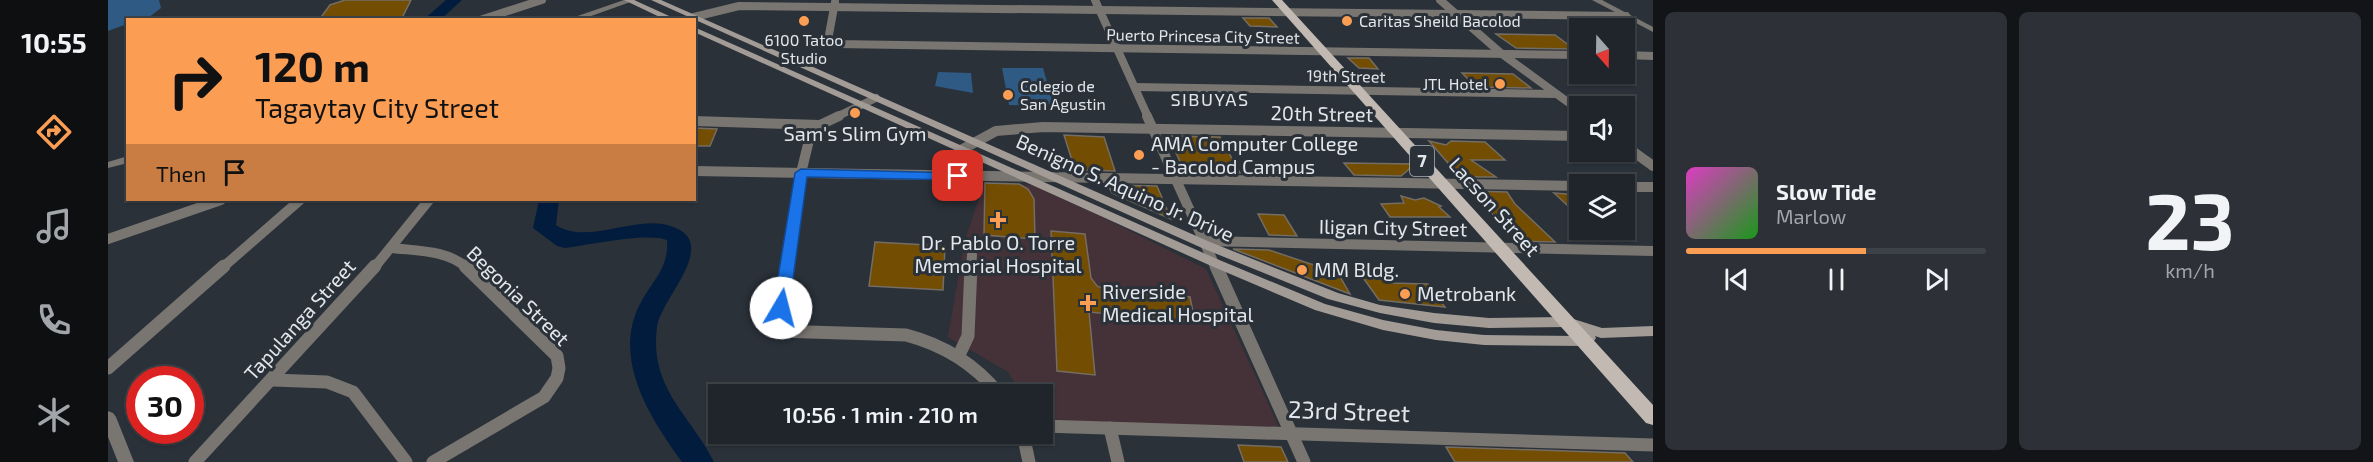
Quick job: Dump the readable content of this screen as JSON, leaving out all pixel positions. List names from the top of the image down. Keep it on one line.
{"streets":{"main road":["7","Benigno S. Aquino Jr. Drive","Lacson Street"],"street":["Puerto Princesa City Street","19th Street","20th Street","Iligan City Street","Begonia Street","Tapulanga Street","23rd Street"]},"crossings":[["Puerto Princesa City Street","Lacson Street"],["19th Street","Lacson Street"],["20th Street","Benigno S. Aquino Jr. Drive"],["20th Street","Lacson Street"],["Benigno S. Aquino Jr. Drive","Lacson Street"],["Benigno S. Aquino Jr. Drive","Iligan City Street"],["Lacson Street","Iligan City Street"],["Begonia Street","Tapulanga Street"]],"districts":["SIBUYAS"],"places":{"other":["6100 Tatoo Studio","Caritas Sheild Bacolod","JTL Hotel","Colegio de San Agustin","Sam's Slim Gym","AMA Computer College - Bacolod Campus","MM Bldg.","Metrobank"],"health":["Dr. Pablo O. Torre Memorial Hospital","Riverside Medical Hospital"]},"north":"bottom","page":{"tabs":"10:55","tile":["23","km/h"],"turn":["120 m","Tagaytay City Street"],"then":"Then","song":["Slow Tide","Marlow"],"limit":"30","trip":"10:56 · 1 min · 210 m"}}
